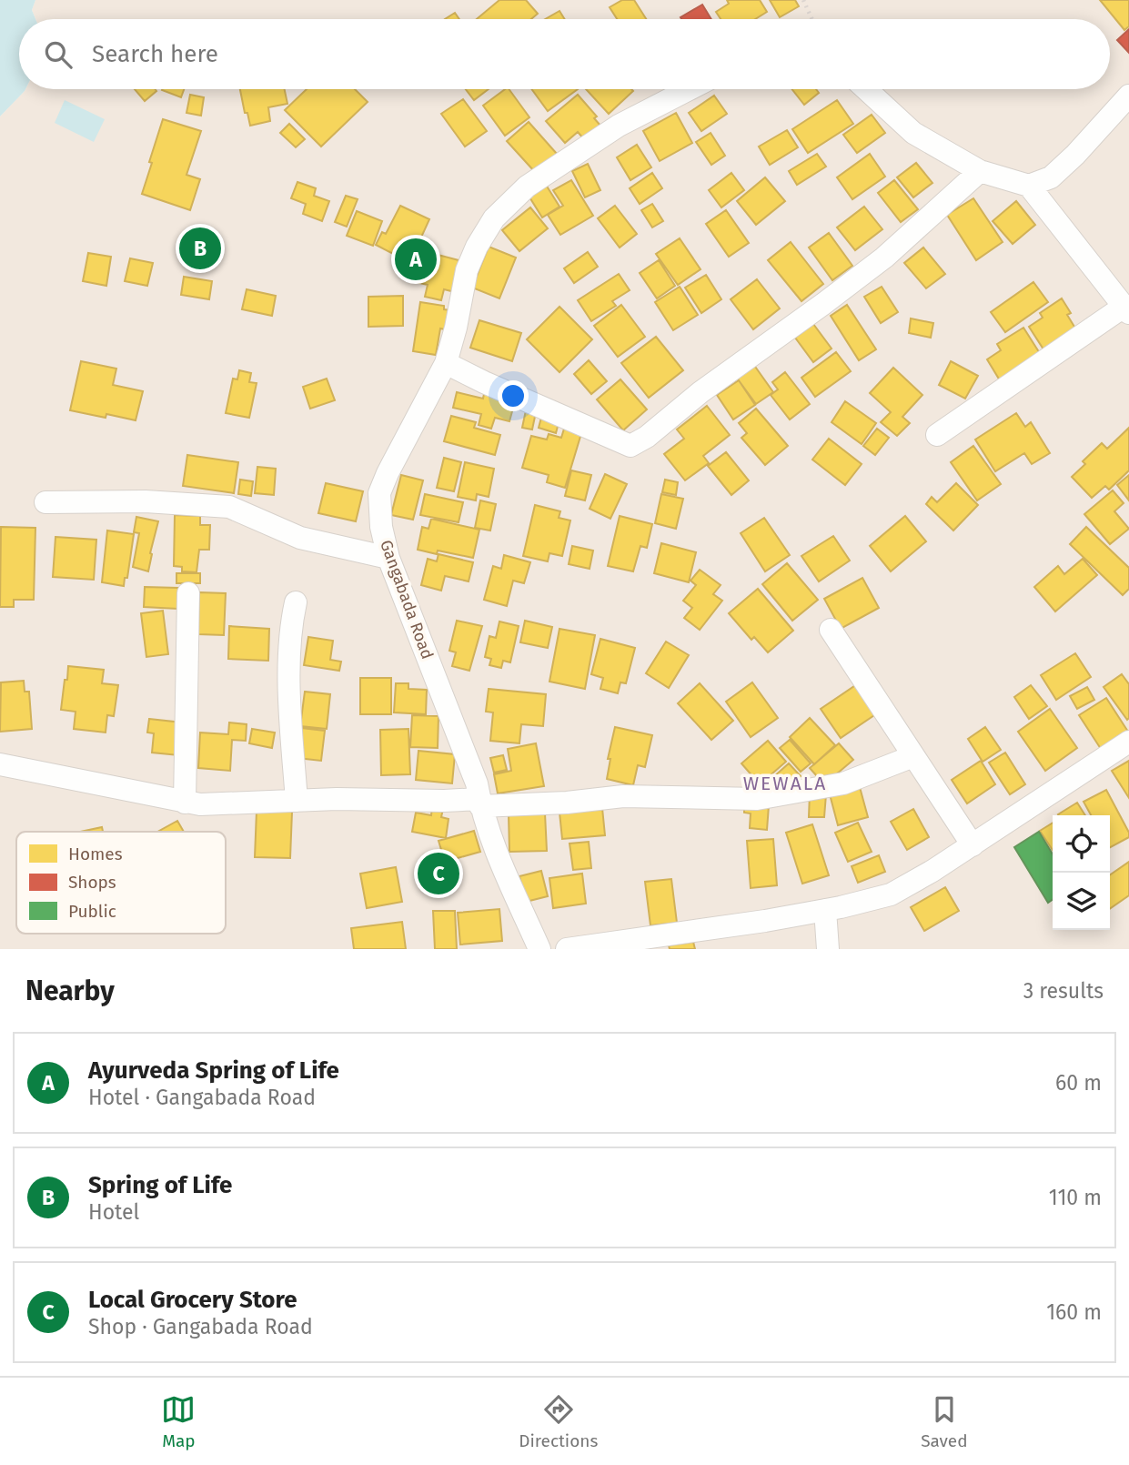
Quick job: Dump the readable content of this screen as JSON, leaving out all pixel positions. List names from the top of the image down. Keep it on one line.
{"streets":{"street":["Gangabada Road"]},"districts":["WEWALA"],"legend":["Homes","Shops","Public"],"page":{"search":"Search here","pins":["B","A","C"],"heading":["Nearby","3 results"],"list":[{"mark":"A","name":"Ayurveda Spring of Life","note":"Hotel · Gangabada Road","value":"60 m"},{"mark":"B","name":"Spring of Life","note":"Hotel","value":"110 m"},{"mark":"C","name":"Local Grocery Store","note":"Shop · Gangabada Road","value":"160 m"}],"nav":["Map","Directions","Saved"]}}
